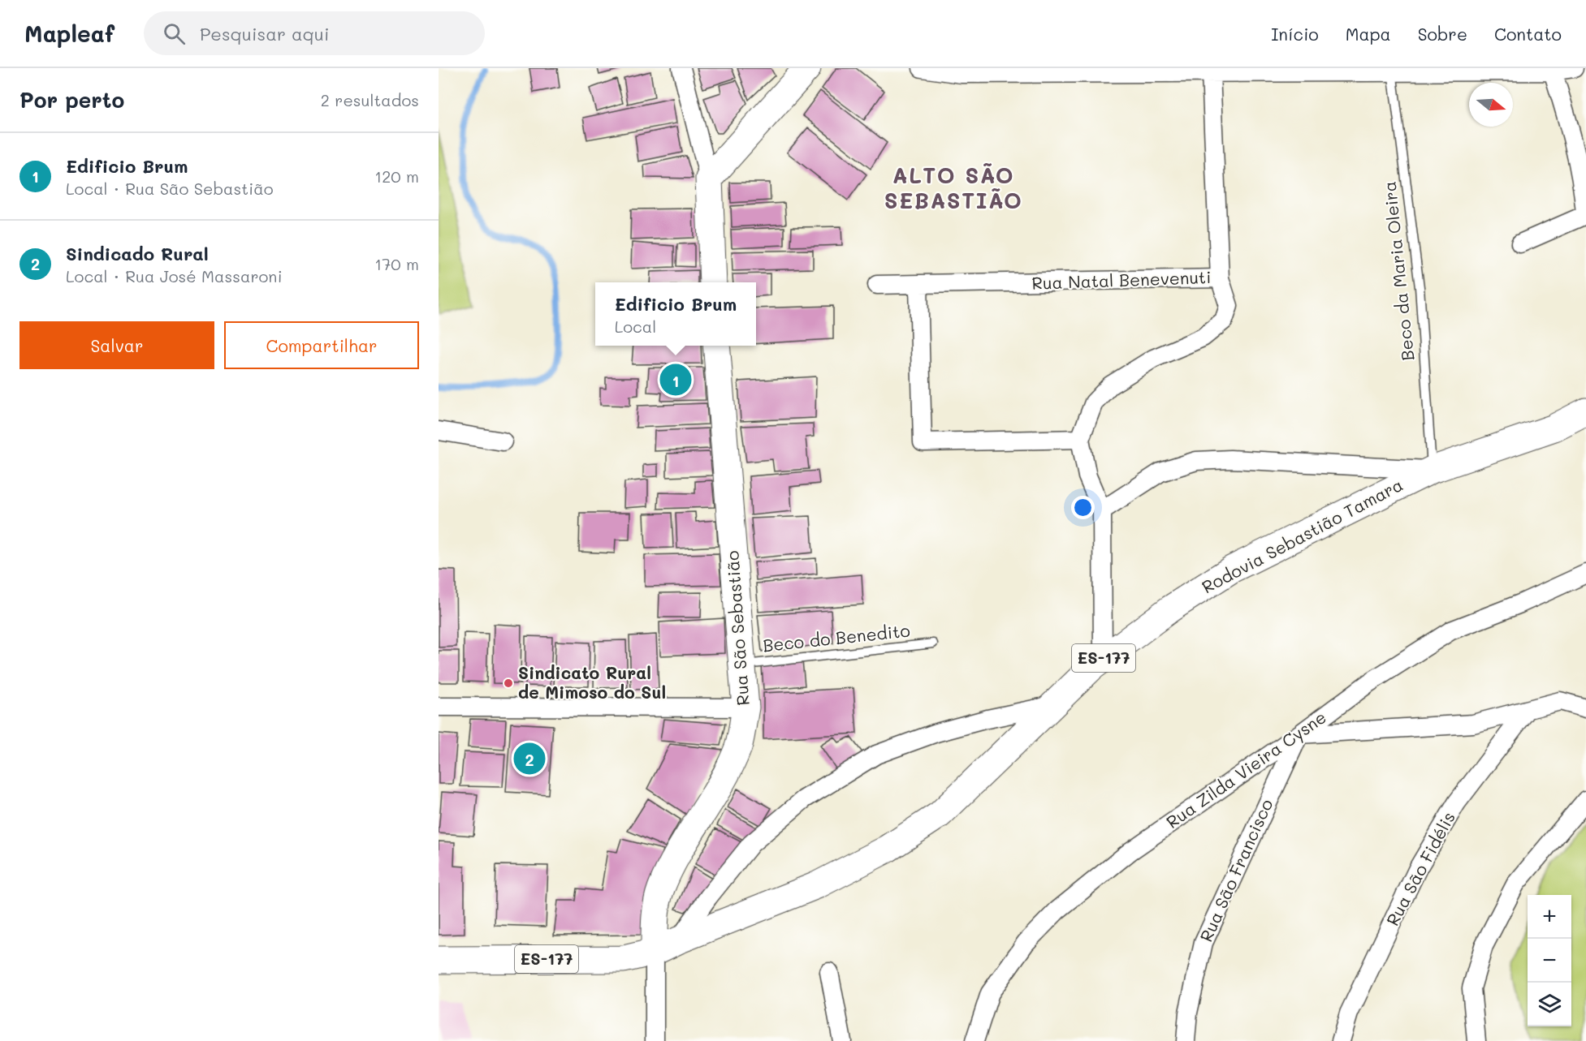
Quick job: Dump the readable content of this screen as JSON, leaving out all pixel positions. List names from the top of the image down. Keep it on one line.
{"streets":{"main road":["Rodovia Sebastião Tamara","Rua São Sebastião","ES-177"],"street":["Rua Natal Benevenuti","Rua Zilda Vieira Cysne","Rua São Fidélis","Rua São Francisco"],"lane":["Beco da Maria Oleira","Beco do Benedito"]},"crossings":[["Beco da Maria Oleira","Rodovia Sebastião Tamara"],["Rodovia Sebastião Tamara","Rua São Sebastião"],["Rodovia Sebastião Tamara","ES-177"],["Rua São Sebastião","Beco do Benedito"],["Rua São Sebastião","ES-177"],["Rua Zilda Vieira Cysne","Rua São Francisco"]],"districts":["ALTO SÃO SEBASTIÃO"],"places":["Sindicato Rural de Mimoso do Sul"],"north":"right","page":{"header":"Mapleaf","search":"Pesquisar aqui","nav":["Início","Mapa","Sobre","Contato"],"heading":["Por perto","2 resultados"],"list":[{"mark":"1","name":"Edificio Brum","note":"Local · Rua São Sebastião","value":"120 m"},{"mark":"2","name":"Sindicado Rural","note":"Local · Rua José Massaroni","value":"170 m"}],"popup":["Edificio Brum","Local"],"buttons":["Salvar","Compartilhar"],"pins":["1","2"],"map_buttons":["+","−"]}}
